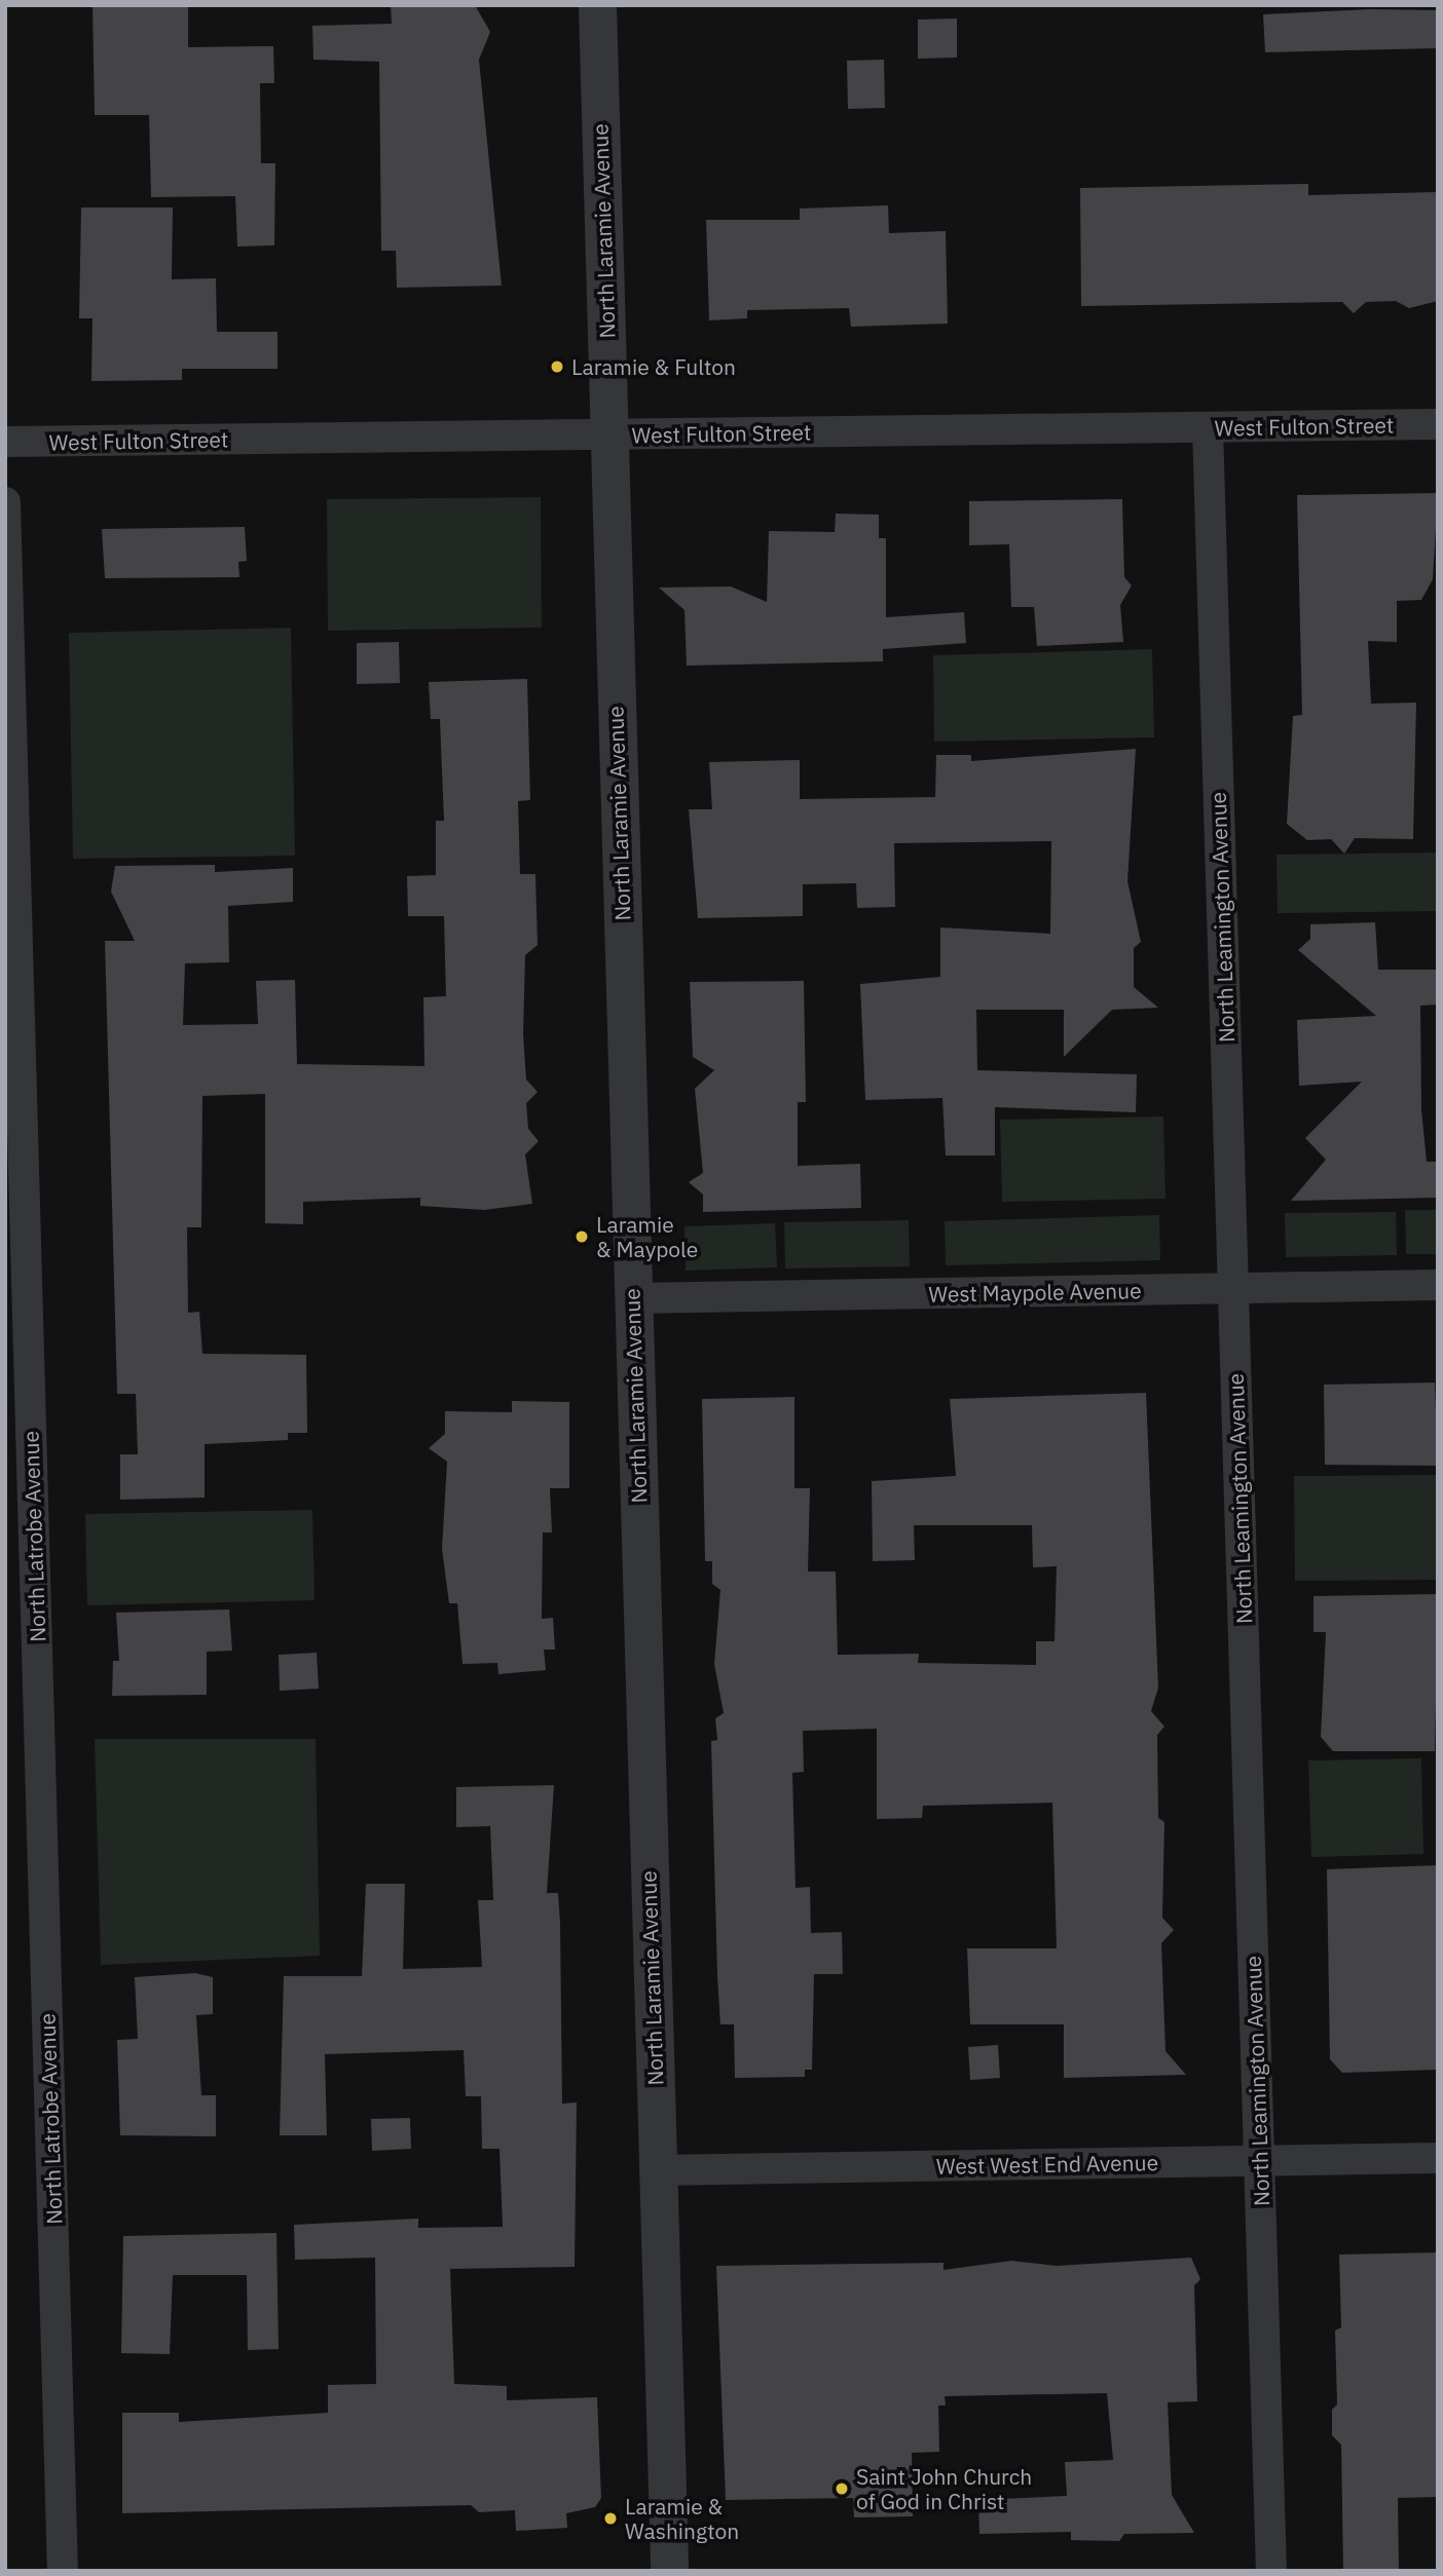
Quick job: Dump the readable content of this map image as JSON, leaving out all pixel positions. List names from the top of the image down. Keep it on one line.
{"streets":{"street":["North Laramie Avenue","West Fulton Street","North Leamington Avenue","West Maypole Avenue","North Latrobe Avenue","West West End Avenue"]},"crossings":[["North Laramie Avenue","West Fulton Street"],["North Laramie Avenue","West Maypole Avenue"],["North Laramie Avenue","West West End Avenue"],["West Fulton Street","North Leamington Avenue"],["North Leamington Avenue","West Maypole Avenue"],["North Leamington Avenue","West West End Avenue"]],"places":["Laramie & Fulton","Laramie & Maypole","Saint John Church of God in Christ","Laramie & Washington"]}
